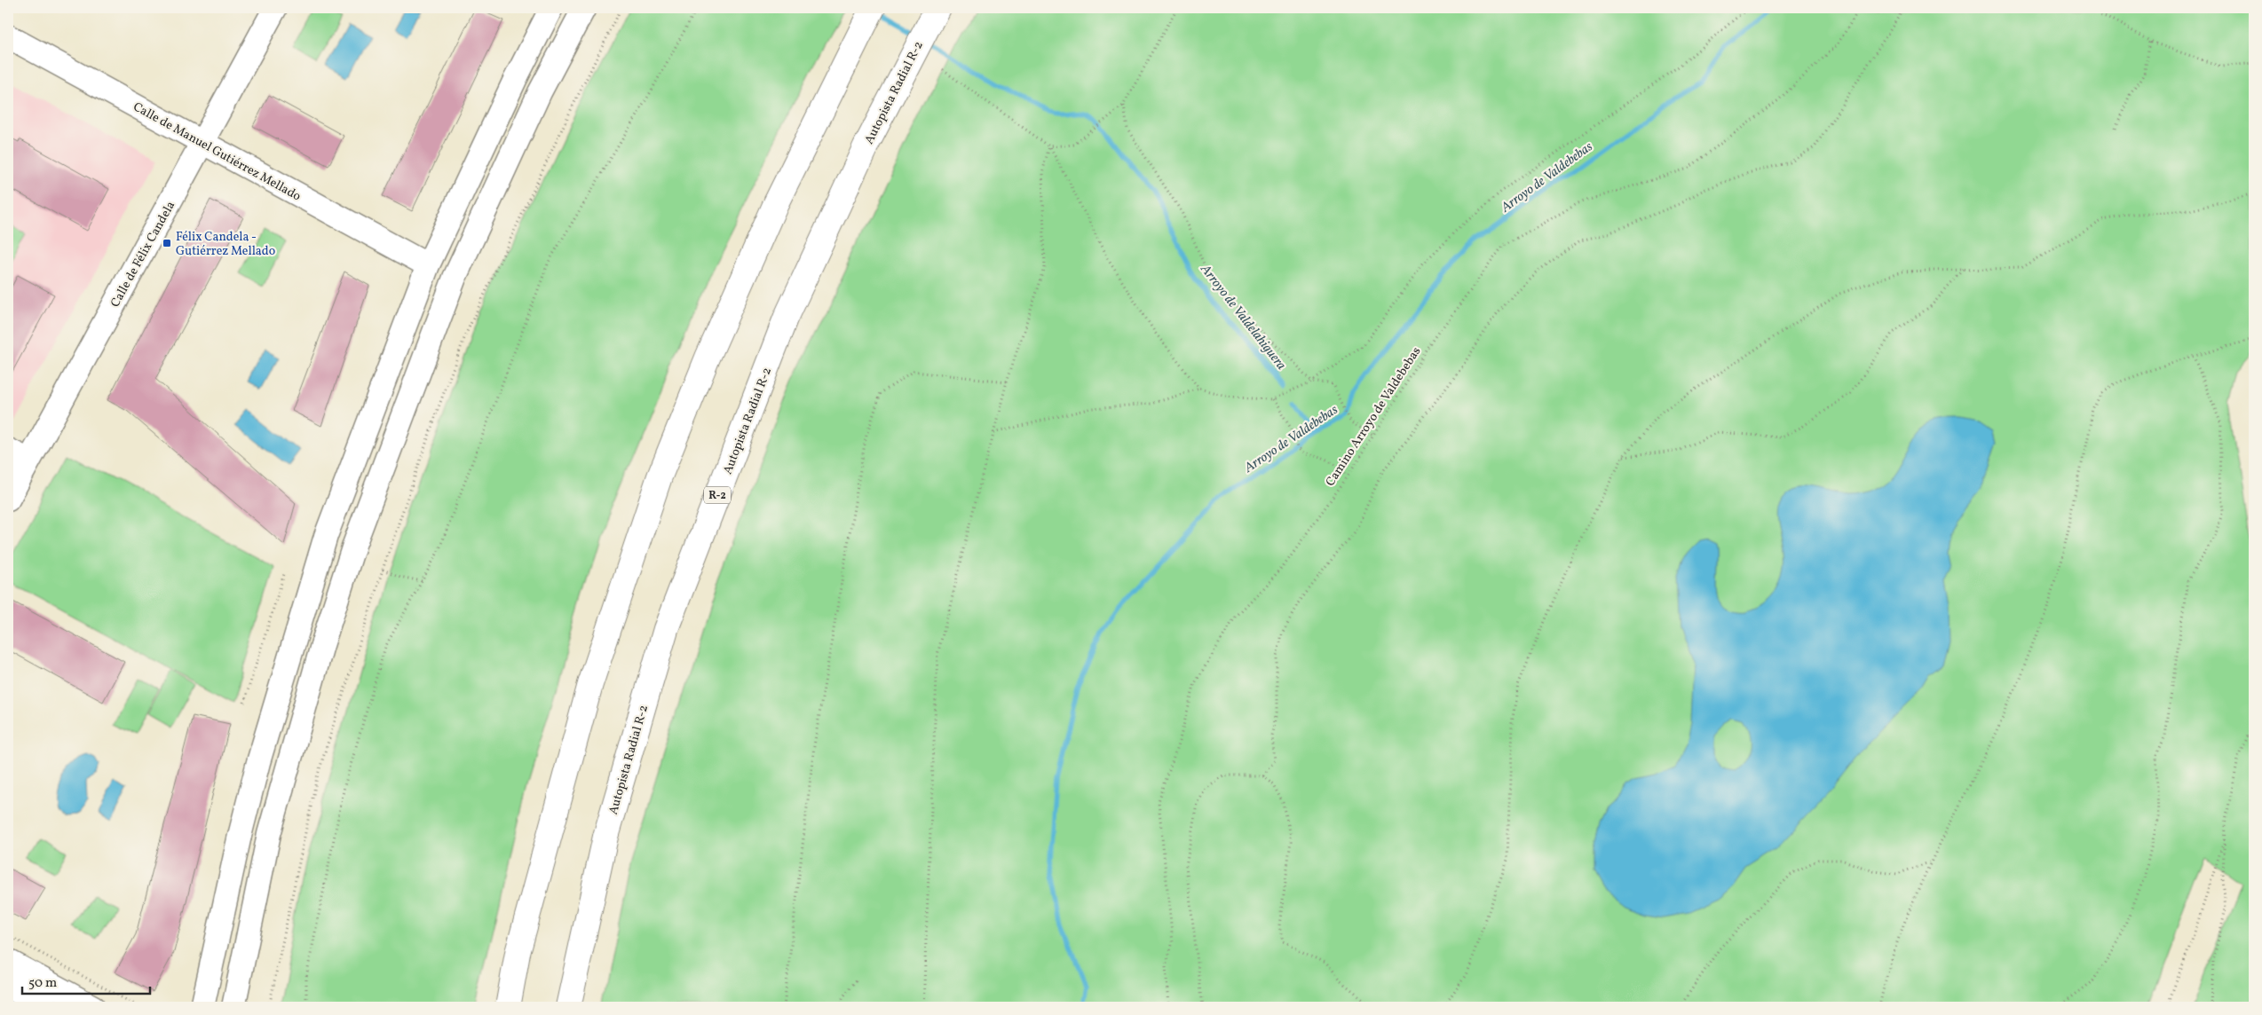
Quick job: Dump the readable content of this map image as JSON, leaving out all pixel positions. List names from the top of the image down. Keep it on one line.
{"streets":{"highway":["Autopista Radial R-2","R-2"],"street":["Calle de Manuel Gutiérrez Mellado","Calle de Félix Candela"],"path":["Camino Arroyo de Valdebebas"]},"crossings":[["Calle de Manuel Gutiérrez Mellado","Calle de Félix Candela"]],"water":["Arroyo de Valdebebas","Arroyo de Valdelahiguera"],"places":{"transit":["Félix Candela - Gutiérrez Mellado"]},"scale_bar":"50 m"}
